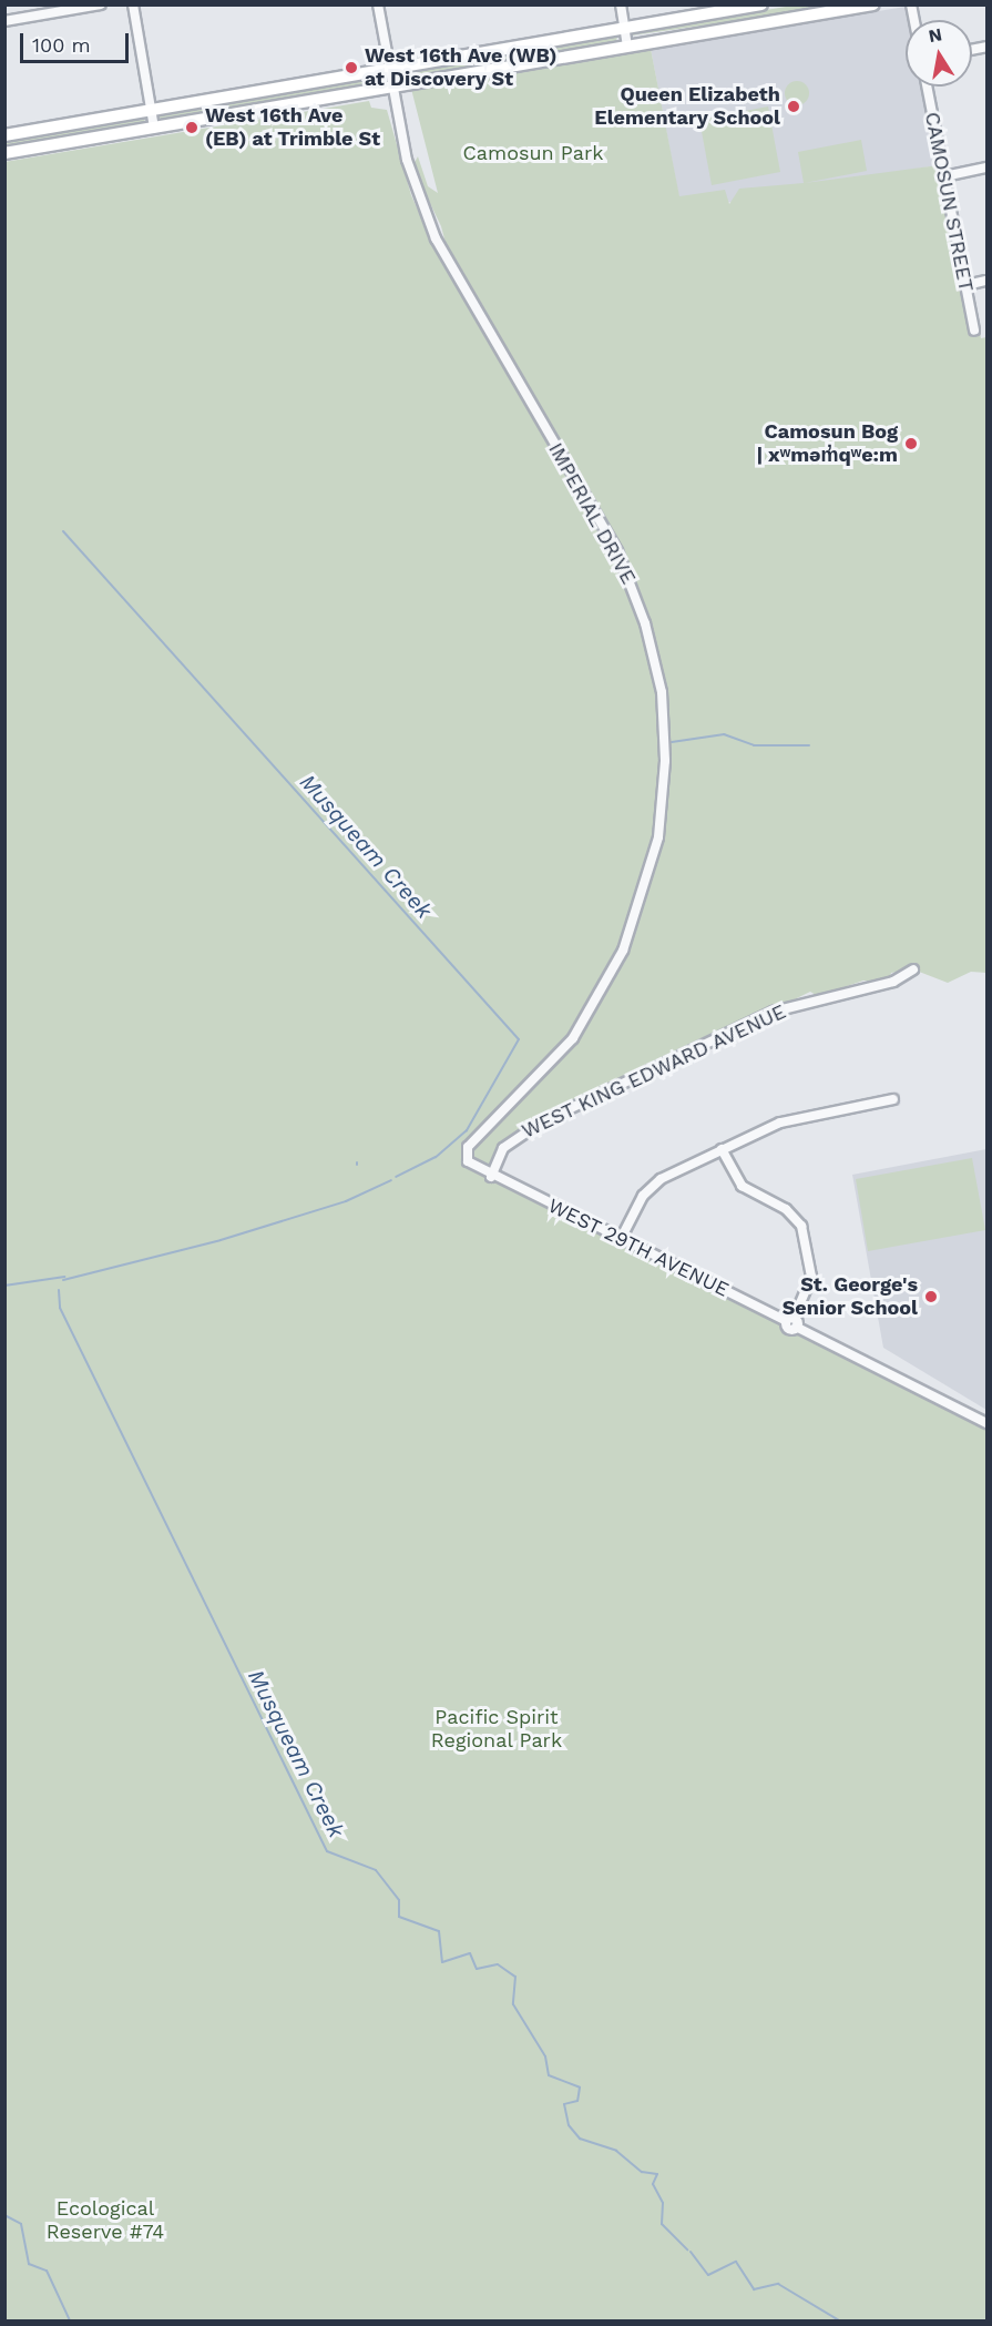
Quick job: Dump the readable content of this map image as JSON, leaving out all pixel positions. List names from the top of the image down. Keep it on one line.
{"streets":{"street":["CAMOSUN STREET","IMPERIAL DRIVE","WEST KING EDWARD AVENUE","WEST 29TH AVENUE"]},"crossings":[["IMPERIAL DRIVE","WEST KING EDWARD AVENUE"],["IMPERIAL DRIVE","WEST 29TH AVENUE"],["WEST KING EDWARD AVENUE","WEST 29TH AVENUE"]],"water":["Musqueam Creek"],"parks":["Camosun Park","Pacific Spirit Regional Park","Ecological Reserve #74"],"places":["West 16th Ave (WB) at Discovery St","Queen Elizabeth Elementary School","West 16th Ave (EB) at Trimble St","Camosun Bog | xʷməm̓qʷe:m","St. George's Senior School"],"scale_bar":"100 m","north":"top"}
